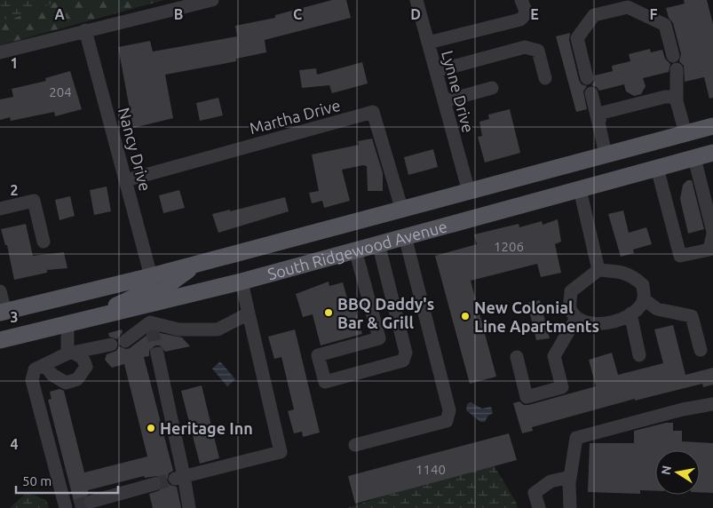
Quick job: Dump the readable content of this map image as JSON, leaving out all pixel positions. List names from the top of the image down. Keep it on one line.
{"streets":{"main road":["South Ridgewood Avenue"],"street":["Lynne Drive","Martha Drive","Nancy Drive"]},"crossings":[["Lynne Drive","South Ridgewood Avenue"],["Martha Drive","Nancy Drive"],["Martha Drive","South Ridgewood Avenue"],["Nancy Drive","South Ridgewood Avenue"]],"places":["BBQ Daddy's Bar & Grill","New Colonial Line Apartments","Heritage Inn"],"house_numbers":["204","1206","1140"],"scale_bar":"50 m","north":"left","grid":{"columns":["A","B","C","D","E","F"],"rows":["1","2","3","4"]}}
